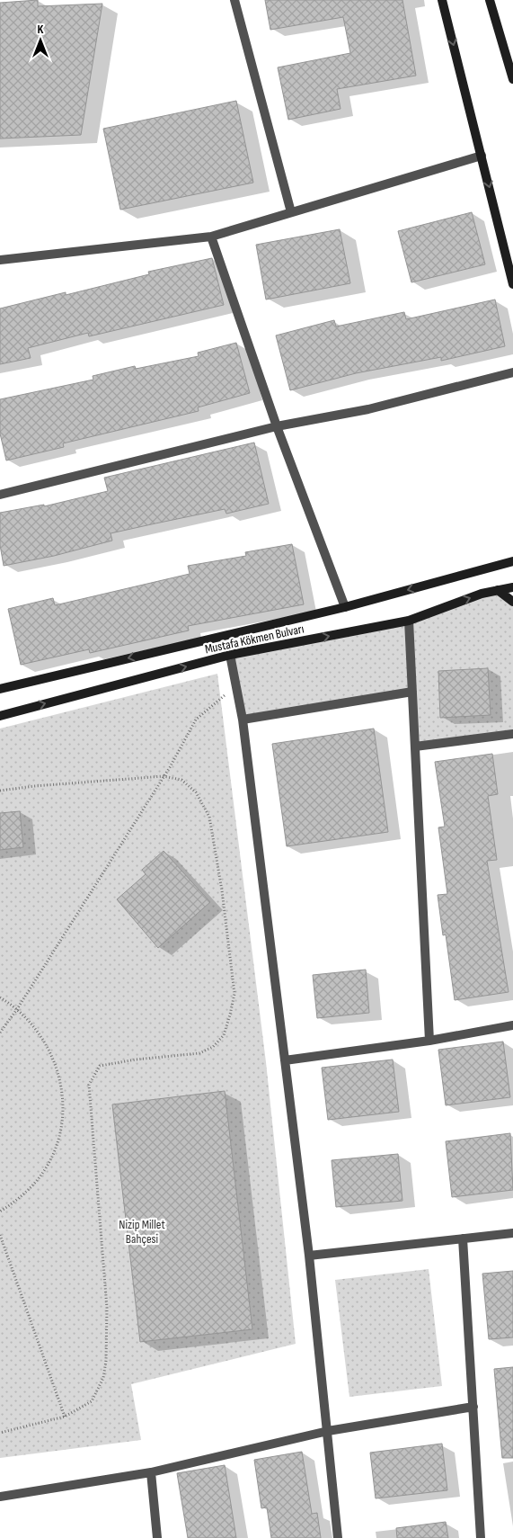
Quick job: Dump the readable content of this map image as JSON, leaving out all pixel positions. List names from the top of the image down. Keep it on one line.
{"streets":{"main road":["Mustafa Kökmen Bulvarı"]},"parks":["Nizip Millet Bahçesi"],"north":"top"}
